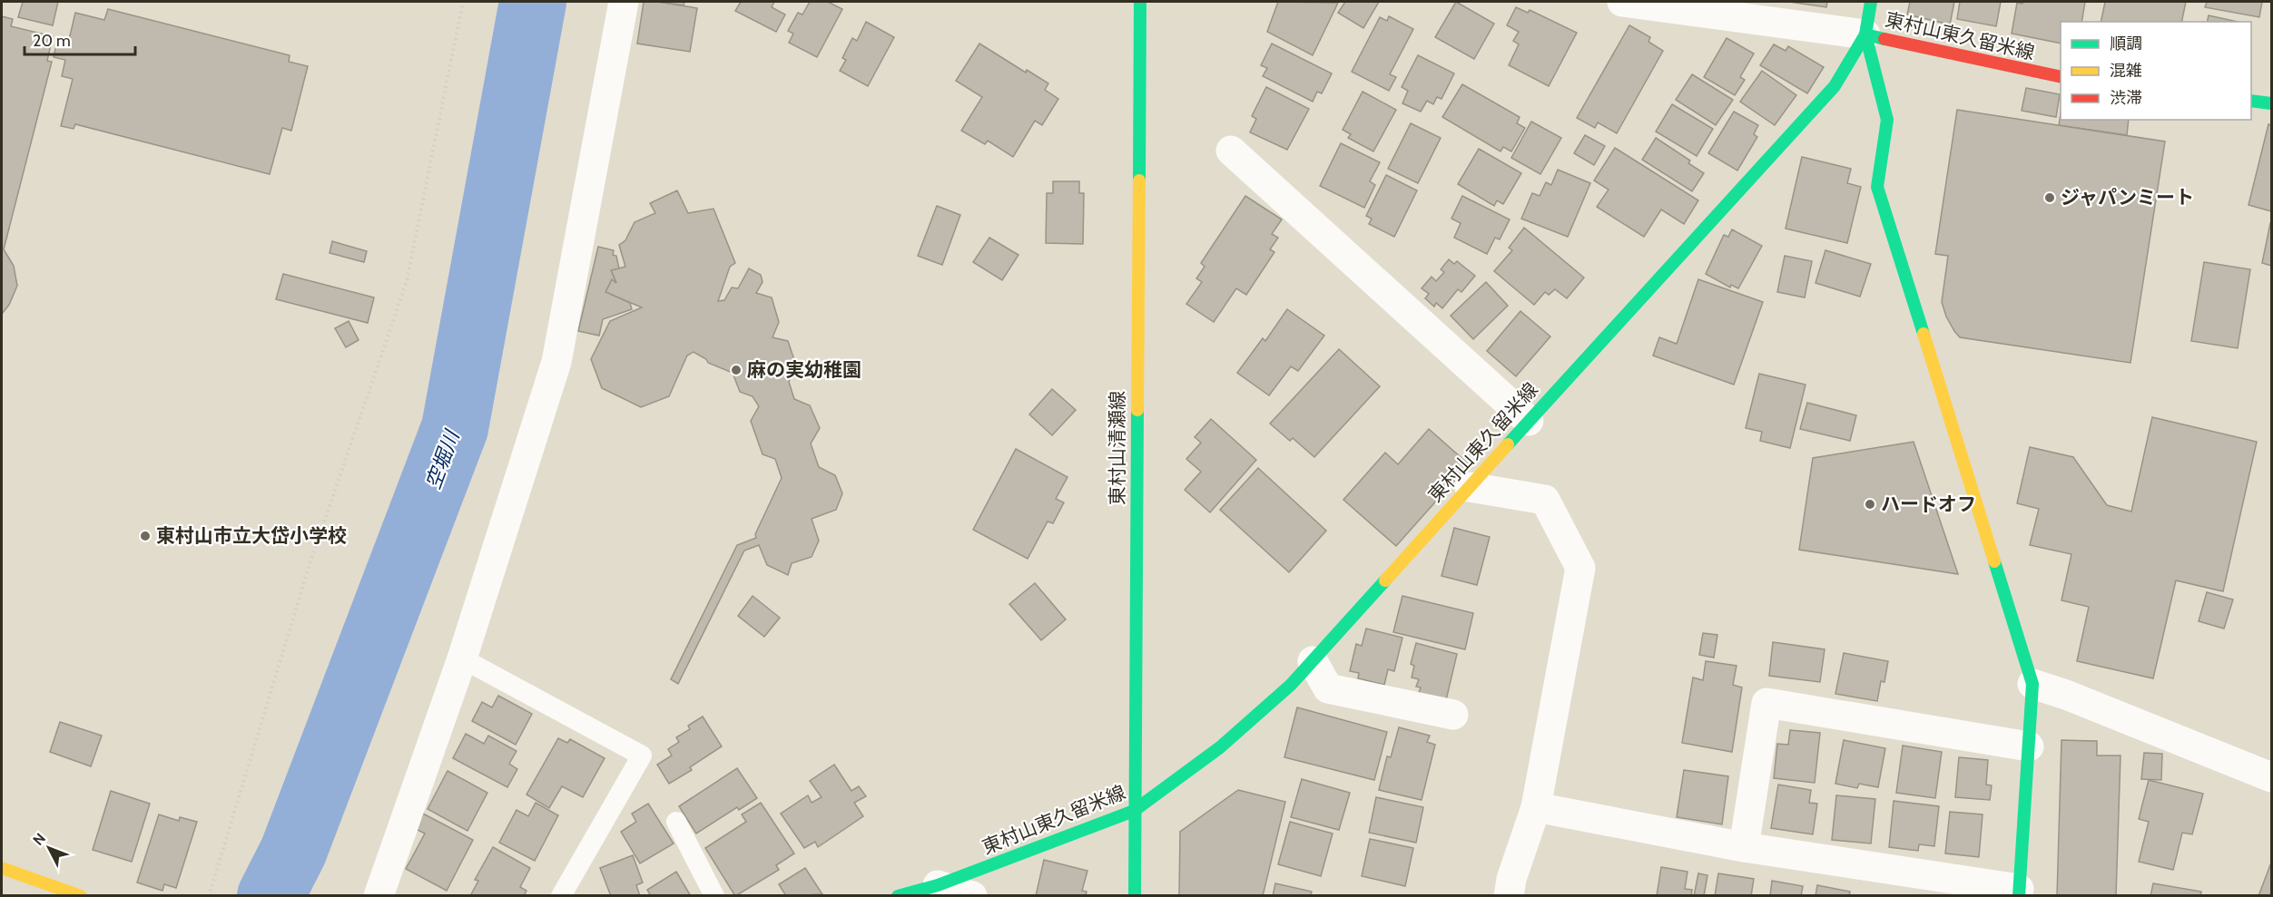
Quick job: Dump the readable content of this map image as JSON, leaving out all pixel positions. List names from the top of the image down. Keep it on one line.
{"streets":{"main road":["東村山東久留米線","東村山清瀬線"]},"crossings":[["東村山東久留米線","東村山清瀬線"]],"water":["空堀川"],"places":["ジャパンミート","麻の実幼稚園","ハードオフ","東村山市立大岱小学校"],"legend":["順調","混雑","渋滞"],"scale_bar":"20 m","north":"top left"}
